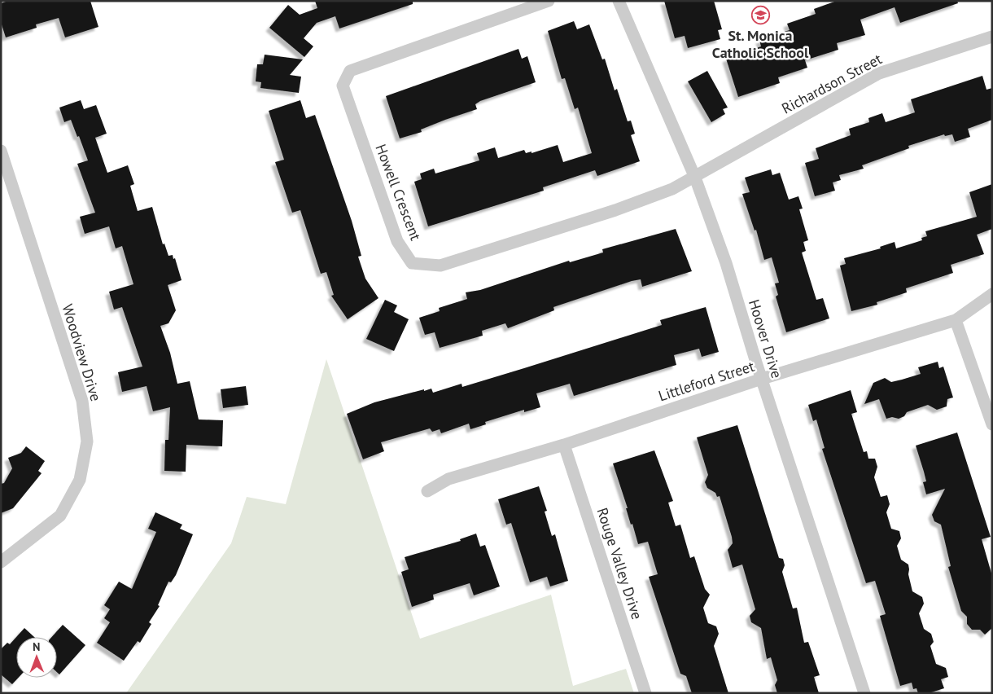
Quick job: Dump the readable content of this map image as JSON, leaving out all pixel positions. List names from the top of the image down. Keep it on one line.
{"streets":{"street":["Richardson Street","Howell Crescent","Hoover Drive","Woodview Drive","Littleford Street","Rouge Valley Drive"]},"crossings":[["Richardson Street","Howell Crescent"],["Richardson Street","Hoover Drive"],["Howell Crescent","Hoover Drive"],["Hoover Drive","Littleford Street"],["Littleford Street","Rouge Valley Drive"]],"places":{"school or university":["St. Monica Catholic School"]},"north":"top"}
